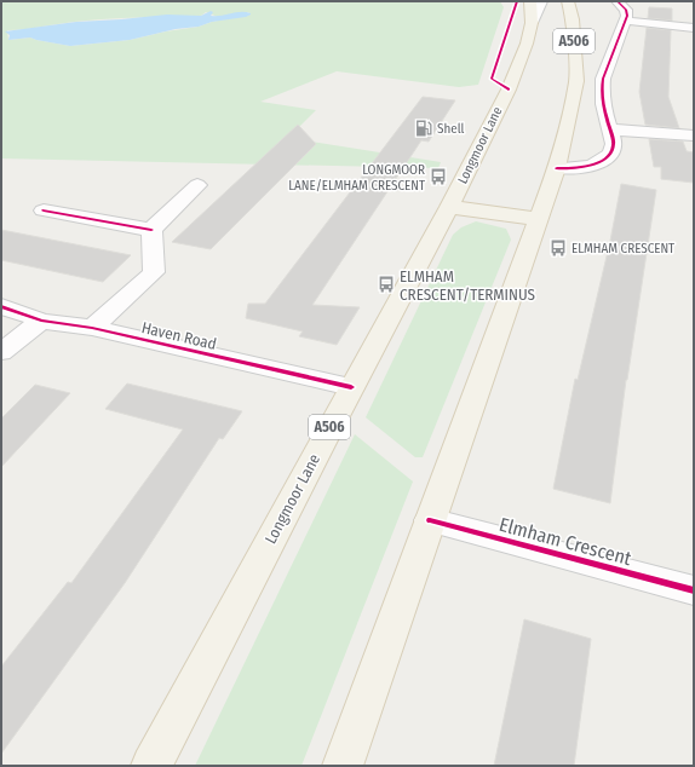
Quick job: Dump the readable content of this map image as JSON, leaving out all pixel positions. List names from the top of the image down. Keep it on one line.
{"streets":{"main road":["A506","Longmoor Lane"],"street":["Haven Road","Elmham Crescent"]},"crossings":[["A506","Longmoor Lane"],["A506","Elmham Crescent"],["Longmoor Lane","Haven Road"]],"places":{"fuel station":["Shell"],"bus stop":["LONGMOOR LANE/ELMHAM CRESCENT","ELMHAM CRESCENT","ELMHAM CRESCENT/TERMINUS"]}}
